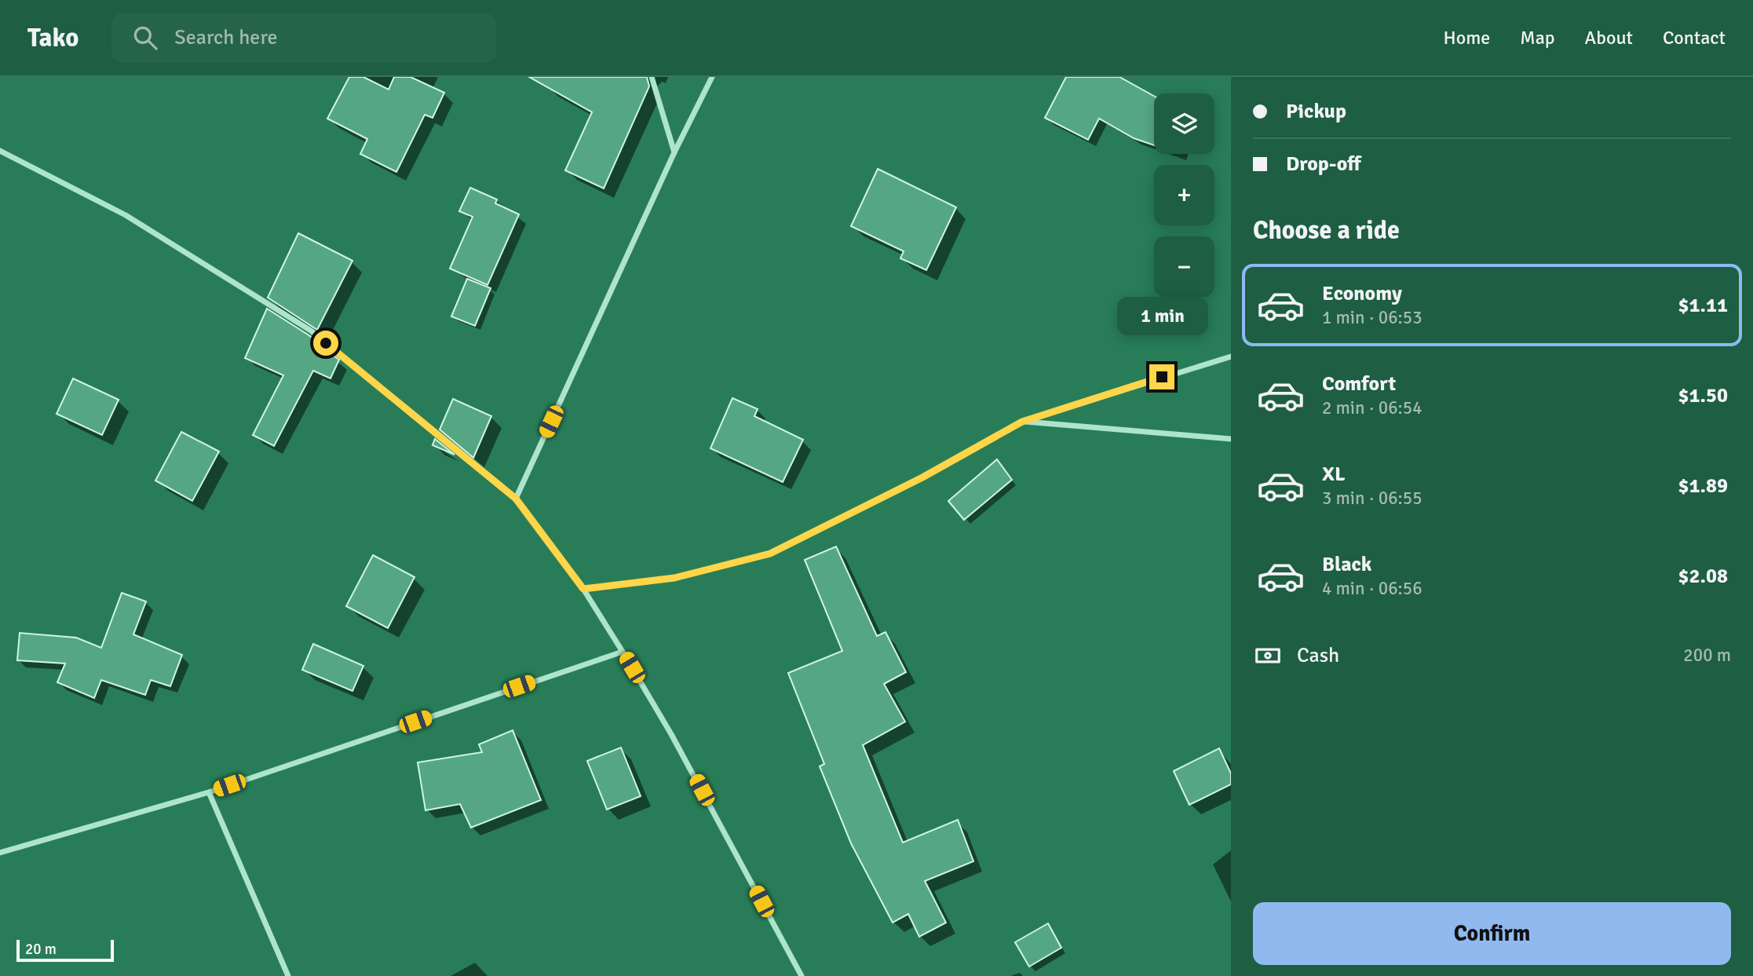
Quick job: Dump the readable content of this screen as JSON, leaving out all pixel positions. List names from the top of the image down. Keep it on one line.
{"scale_bar":"20 m","page":{"header":"Tako","search":"Search here","nav":["Home","Map","About","Contact"],"banner":["Pickup","Drop-off"],"map_buttons":["+","−"],"heading":"Choose a ride","list":[{"name":"Economy","note":"1 min · 06:53","value":"$1.11"},{"name":"Comfort","note":"2 min · 06:54","value":"$1.50"},{"name":"XL","note":"3 min · 06:55","value":"$1.89"},{"name":"Black","note":"4 min · 06:56","value":"$2.08"}],"bubble":"1 min","pay":["Cash","200 m"],"buttons":"Confirm","scale":"20 m"}}
